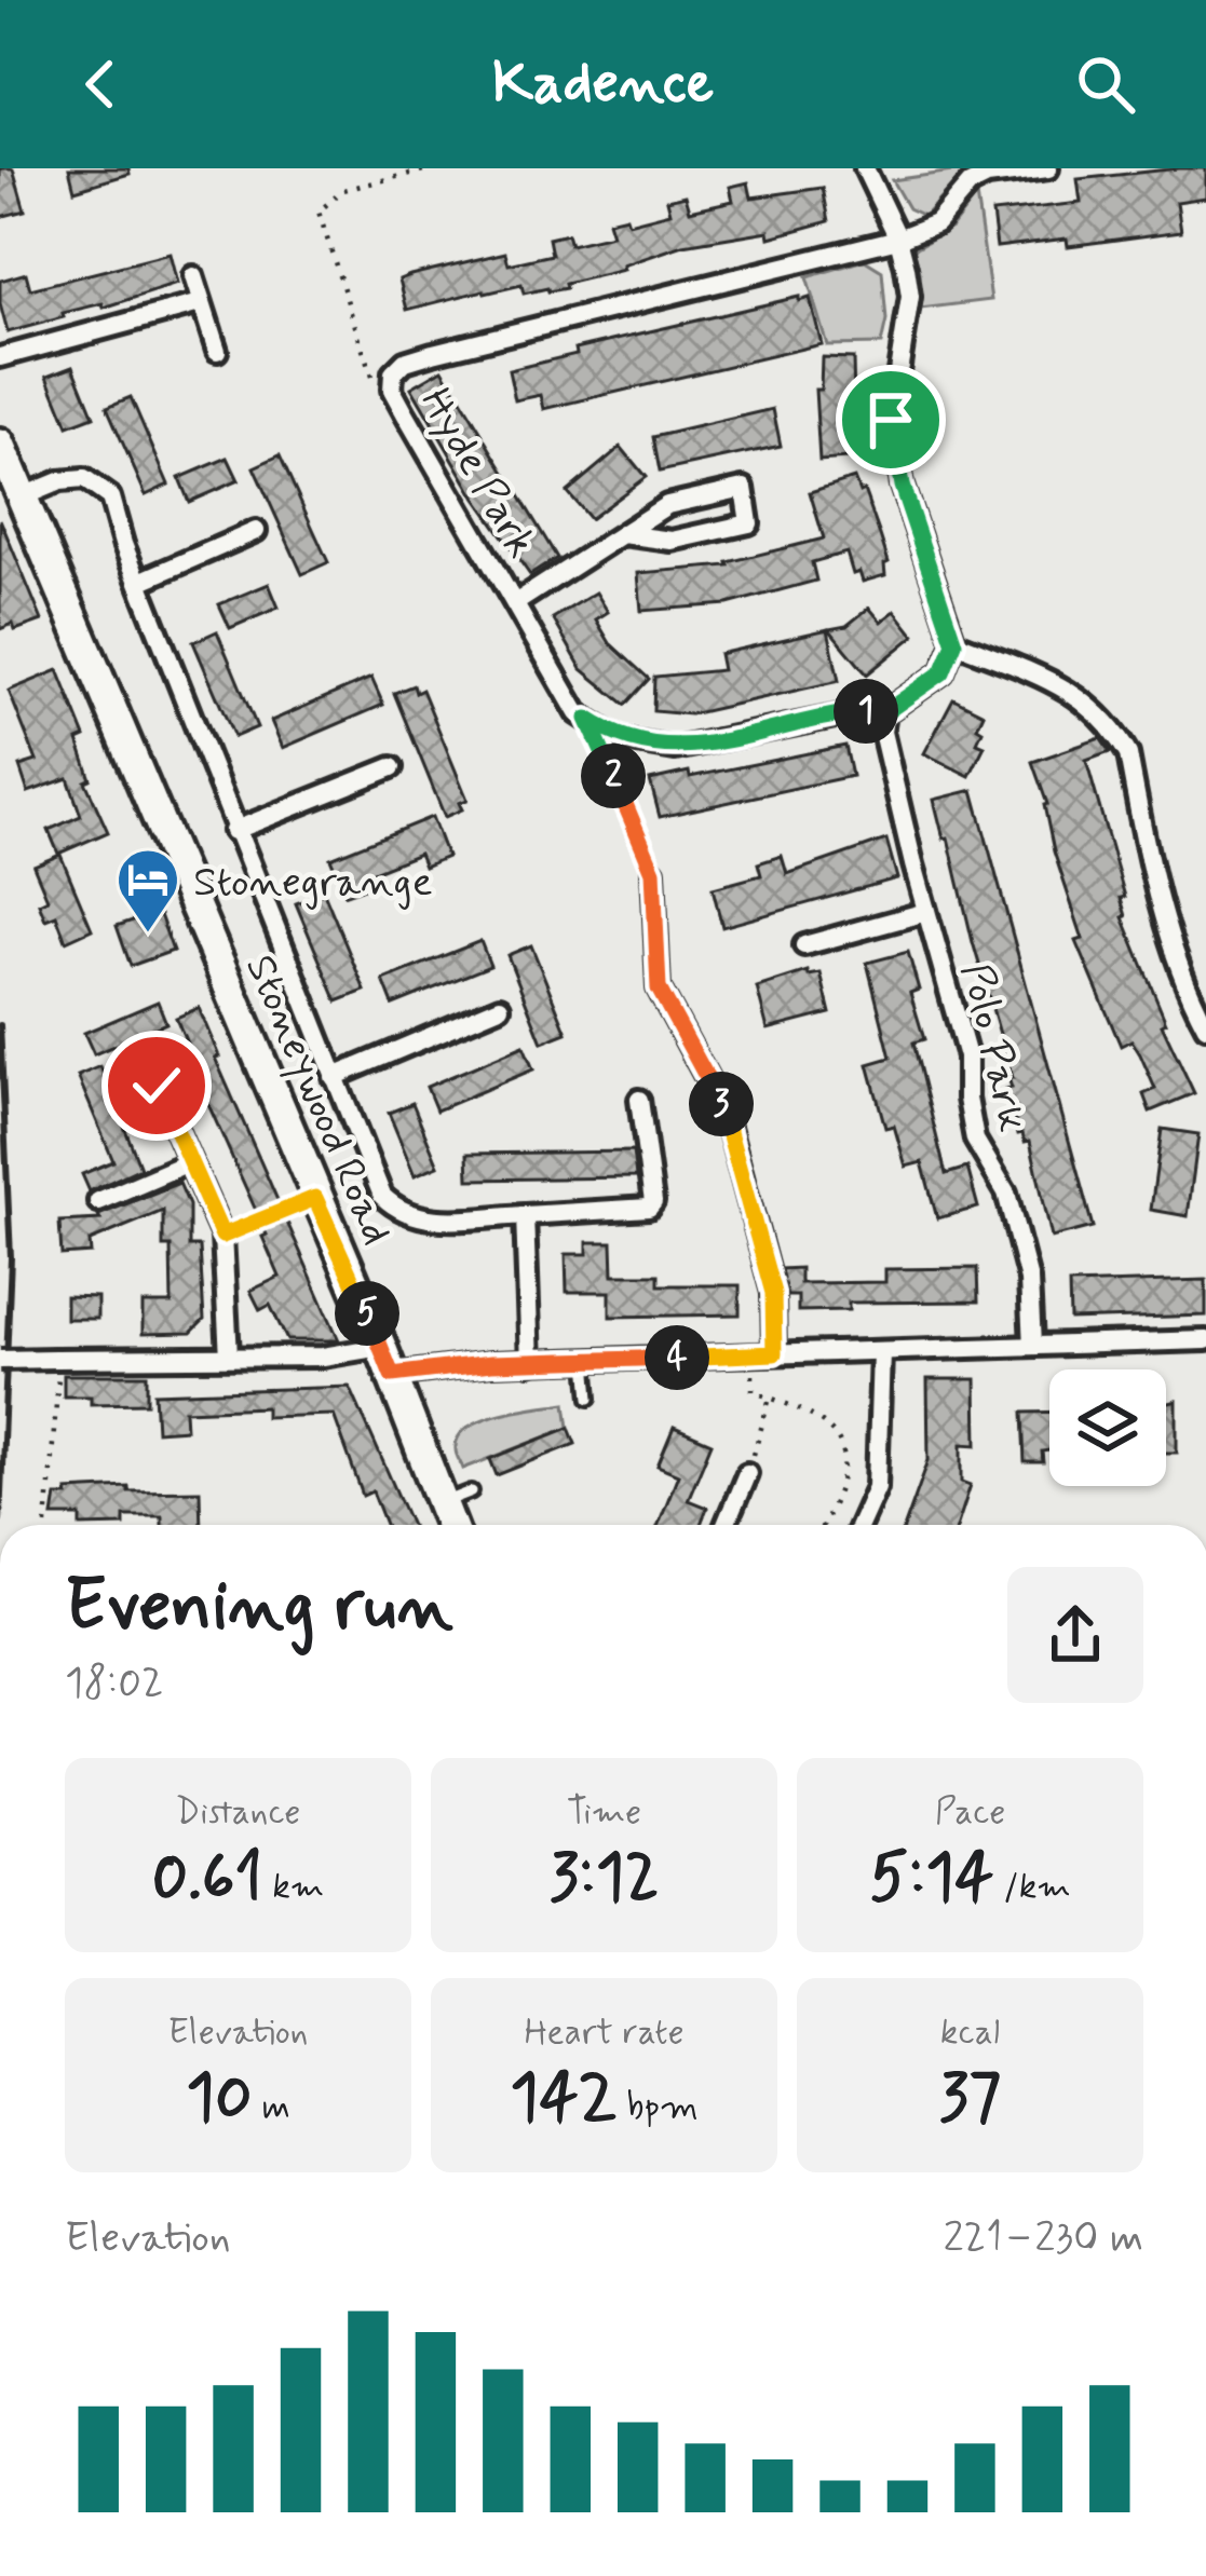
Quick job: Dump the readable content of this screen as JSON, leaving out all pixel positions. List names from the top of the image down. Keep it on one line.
{"streets":{"main road":["Stoneywood Road"],"street":["Hyde Park","Polo Park"]},"places":{"hotel":["Stonegrange"]},"page":{"header":"Kadence","pins":["1","2","3","5","4"],"heading":["Evening run","18:02"],"stats":[["Distance","0.61 km"],["Time","3:12"],["Pace","5:14 /km"],["Elevation","10 m"],["Heart rate","142 bpm"],["kcal","37"]],"chart":["Elevation","221–230 m"]}}
